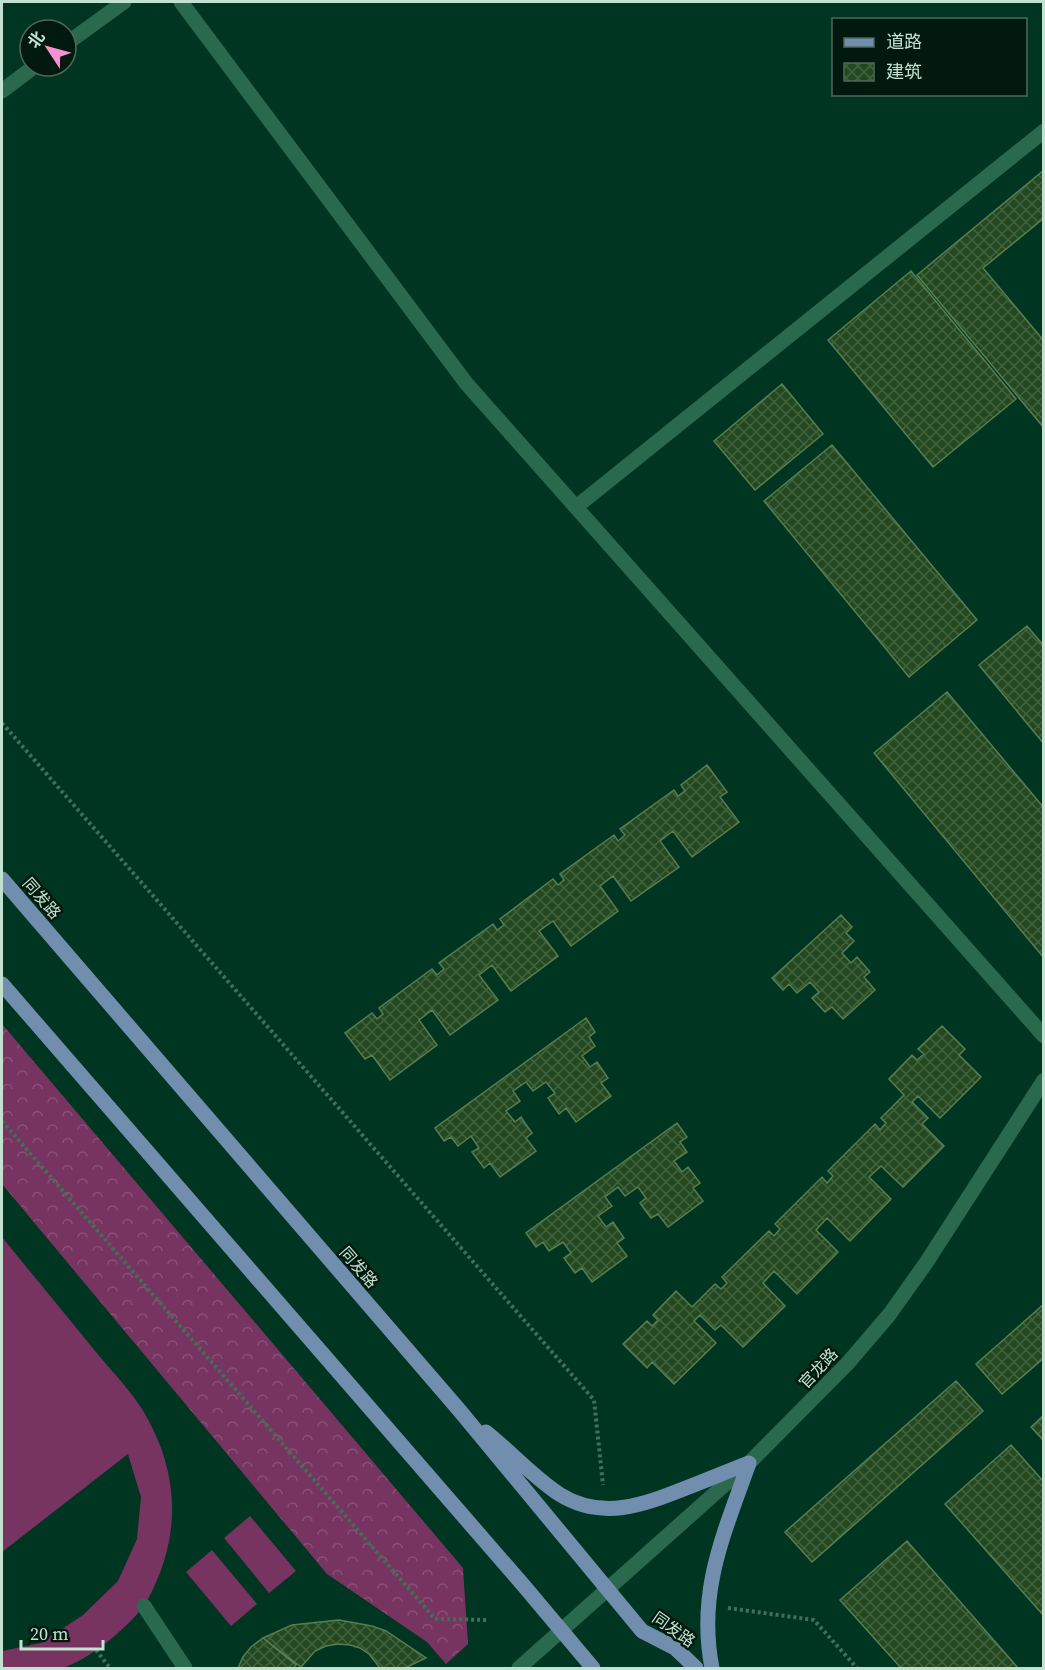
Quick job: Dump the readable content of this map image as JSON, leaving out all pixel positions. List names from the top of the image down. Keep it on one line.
{"streets":{"main road":["同发路"],"street":["官龙路"]},"crossings":[["同发路","官龙路"]],"legend":["道路","建筑"],"scale_bar":"20 m","north":"top left"}
